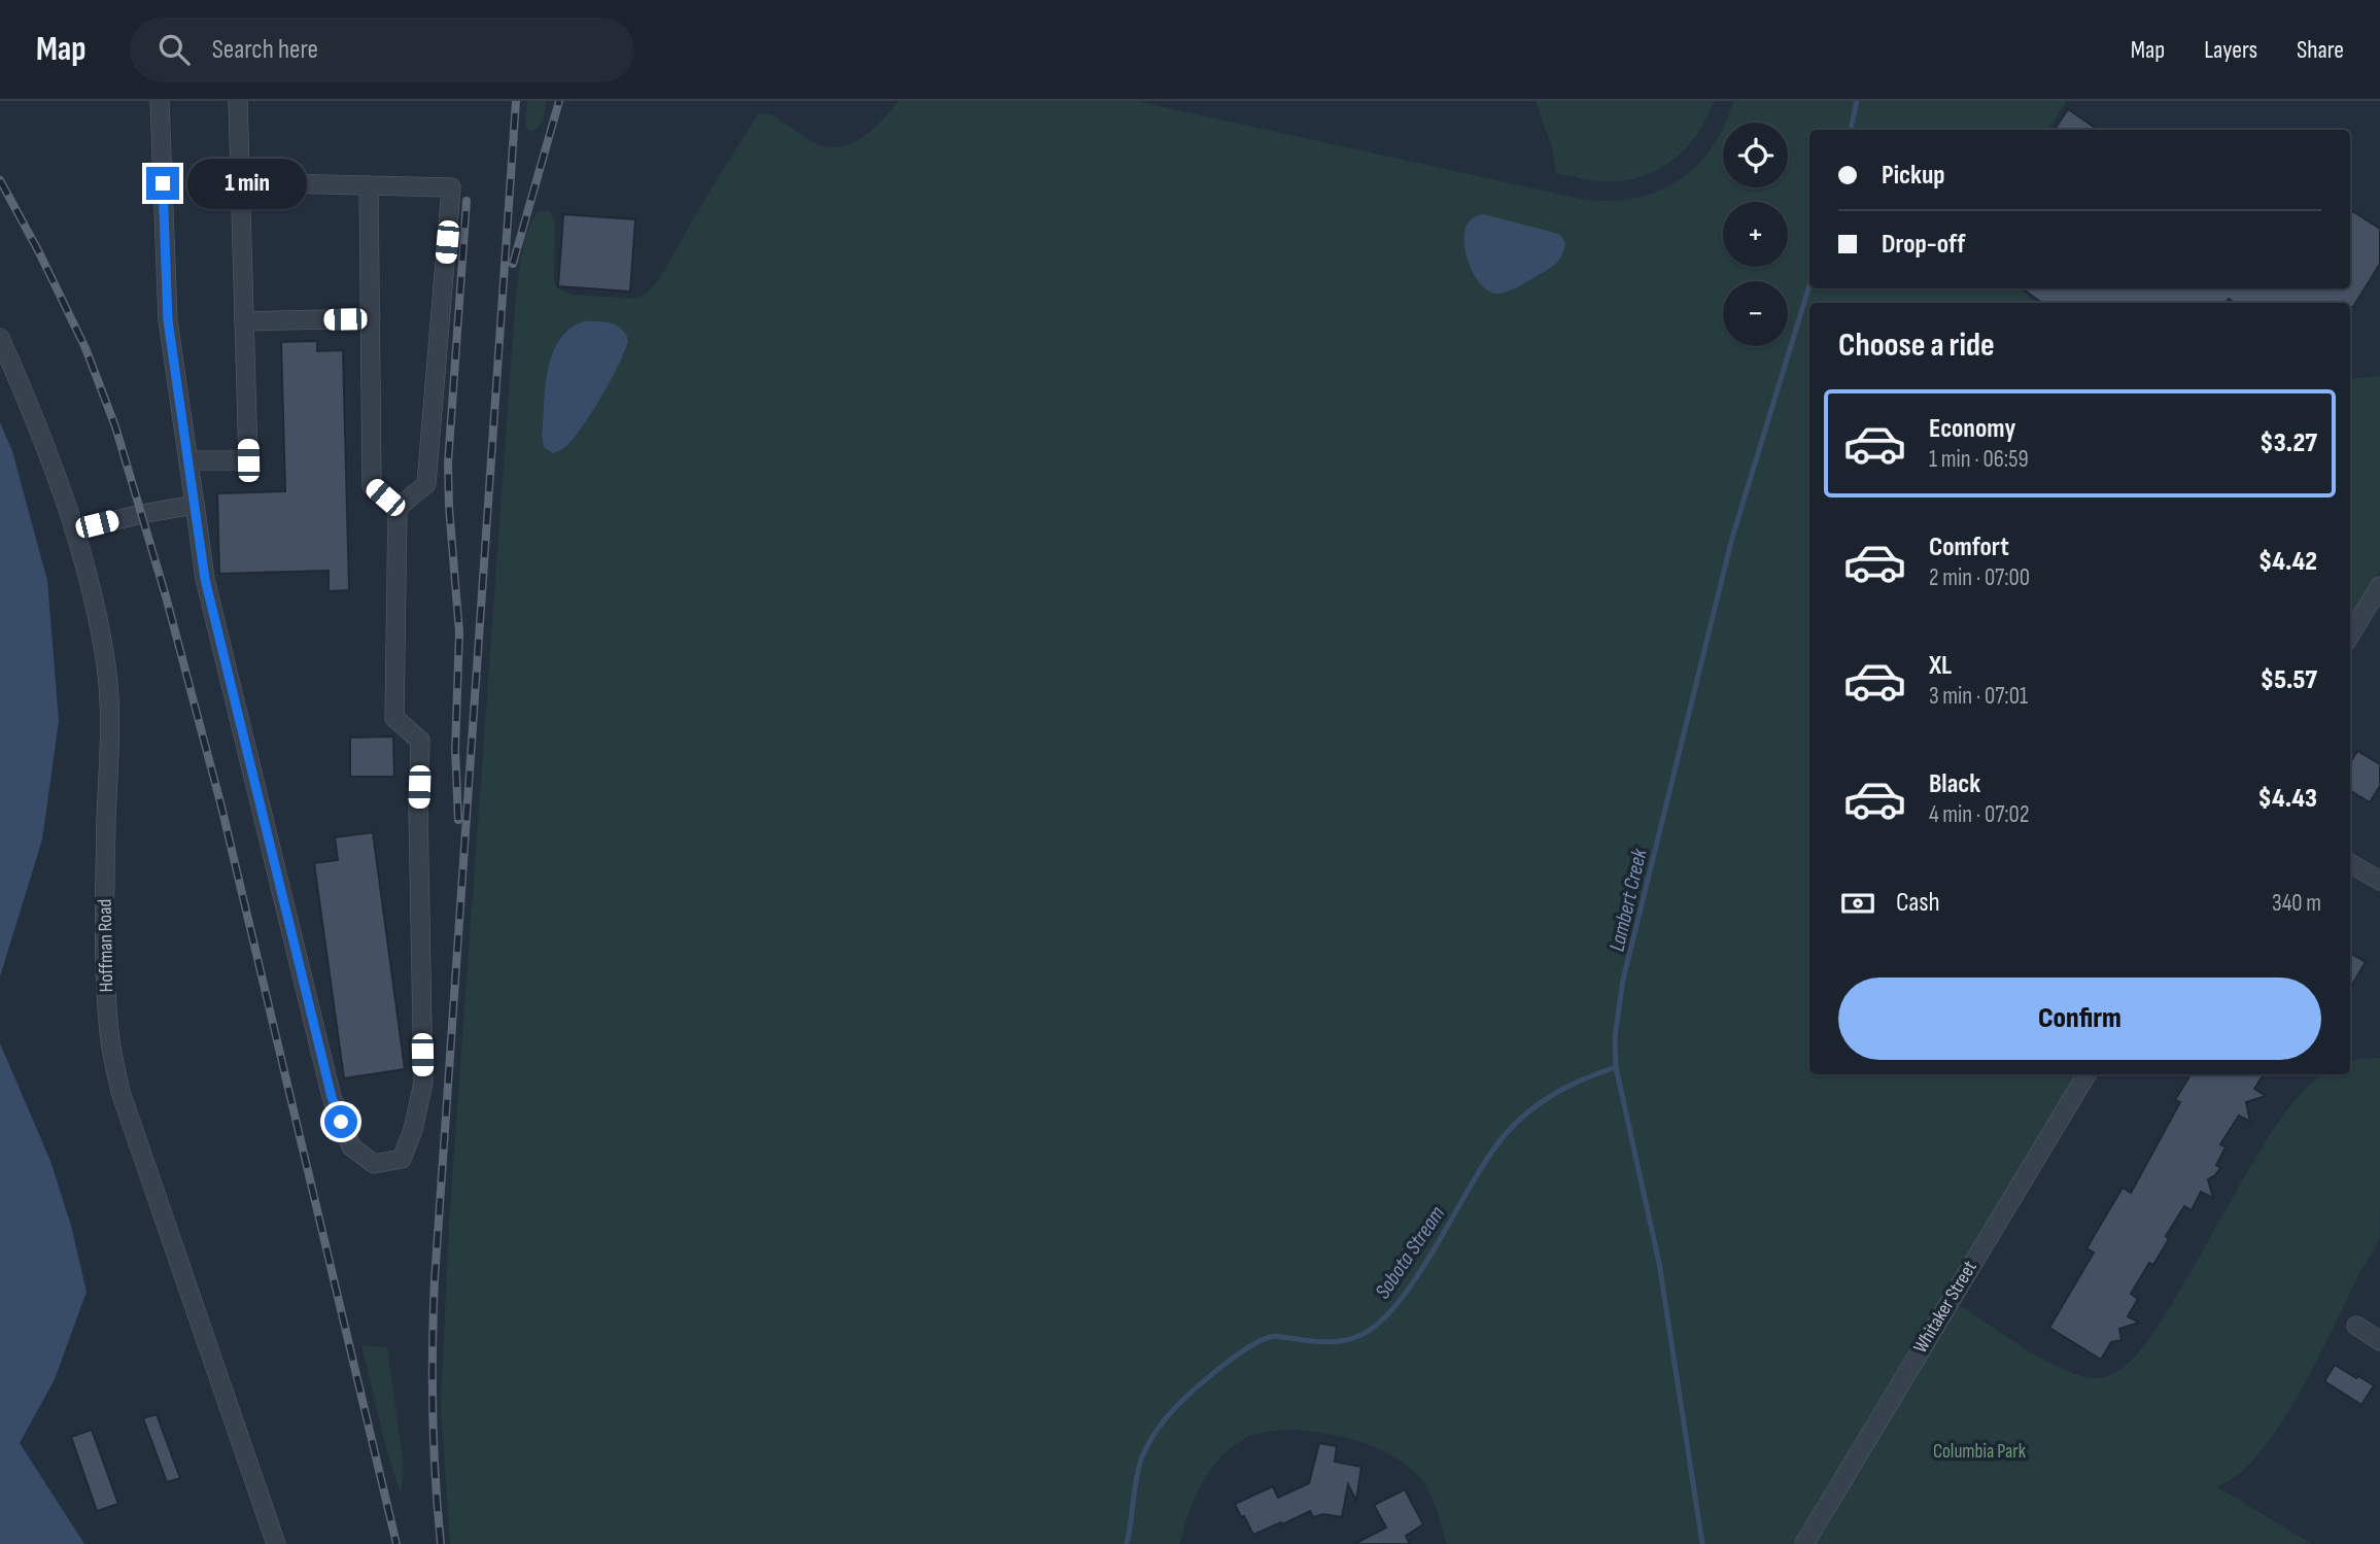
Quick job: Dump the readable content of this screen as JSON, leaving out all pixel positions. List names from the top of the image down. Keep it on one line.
{"streets":{"street":["Hoffman Road","Whitaker Street"]},"water":["Lambert Creek","Sobota Stream"],"parks":["Columbia Park"],"page":{"header":"Map","search":"Search here","nav":["Map","Layers","Share"],"map_buttons":["+","−"],"banner":["Pickup","Drop-off"],"bubble":"1 min","heading":"Choose a ride","list":[{"name":"Economy","note":"1 min · 06:59","value":"$3.27"},{"name":"Comfort","note":"2 min · 07:00","value":"$4.42"},{"name":"XL","note":"3 min · 07:01","value":"$5.57"},{"name":"Black","note":"4 min · 07:02","value":"$4.43"}],"pay":["Cash","340 m"],"buttons":"Confirm"}}
